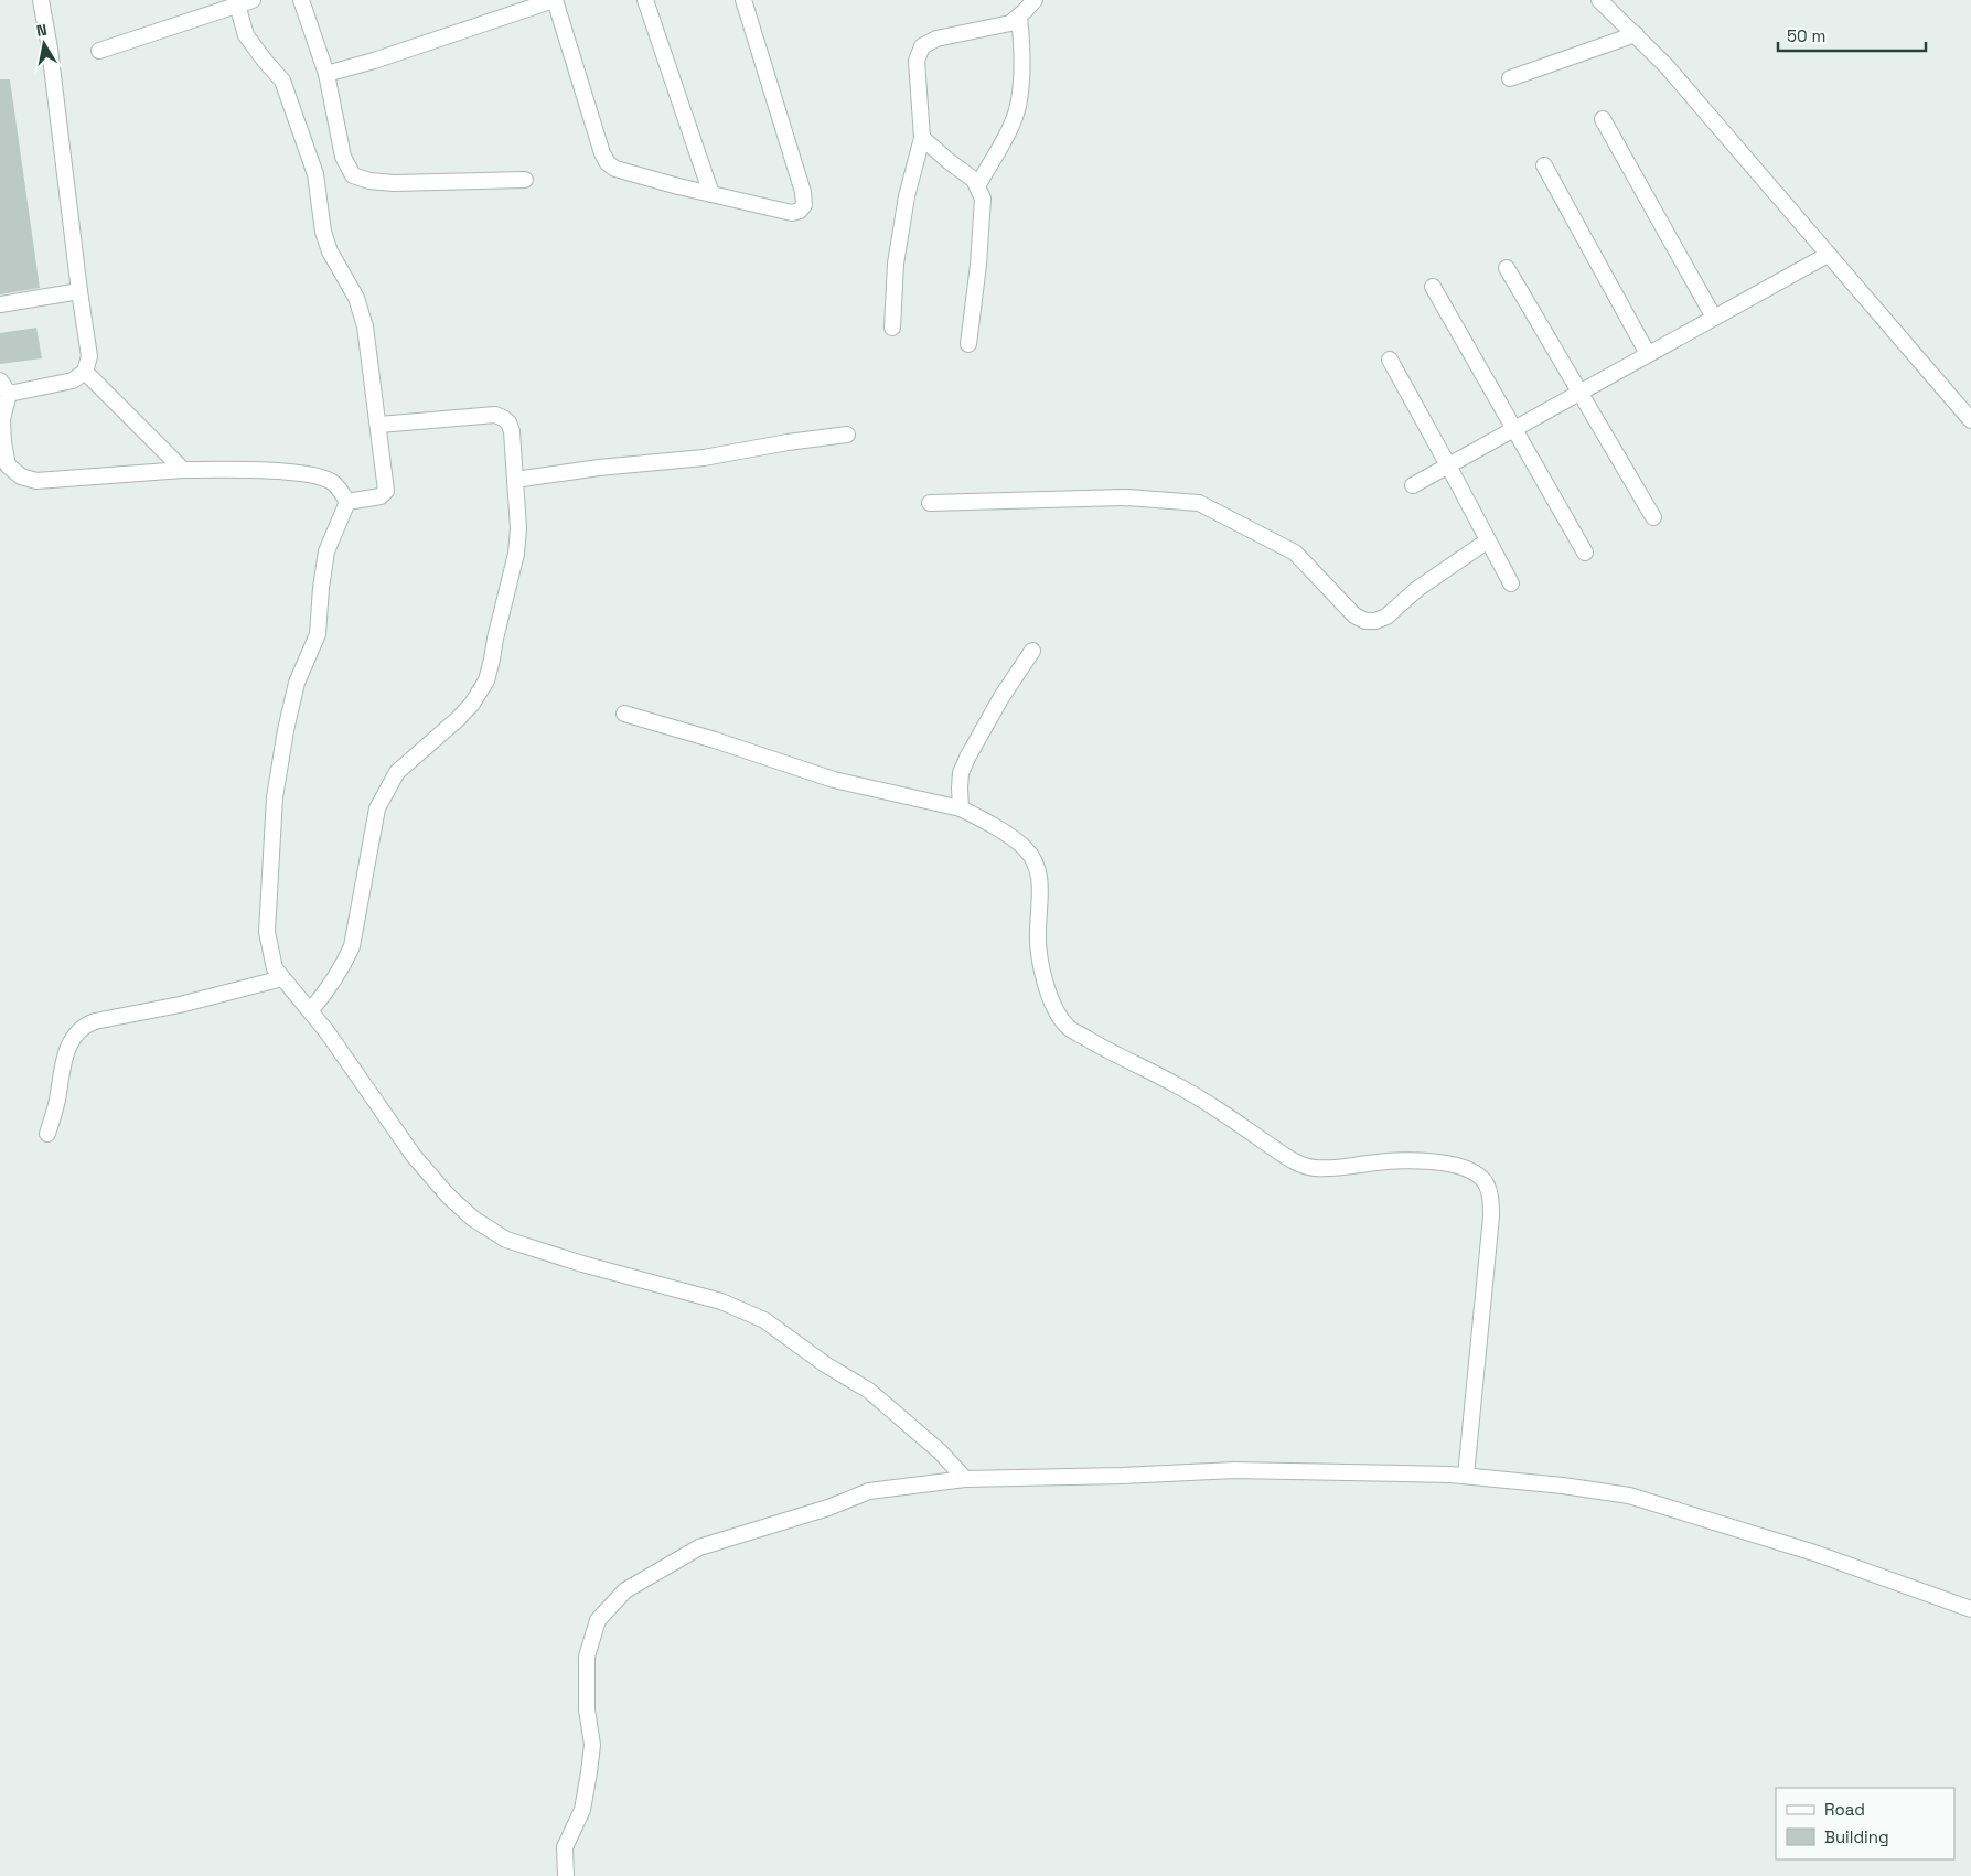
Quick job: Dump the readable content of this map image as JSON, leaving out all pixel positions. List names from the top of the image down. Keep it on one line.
{"legend":["Road","Building"],"scale_bar":"50 m","north":"top"}
